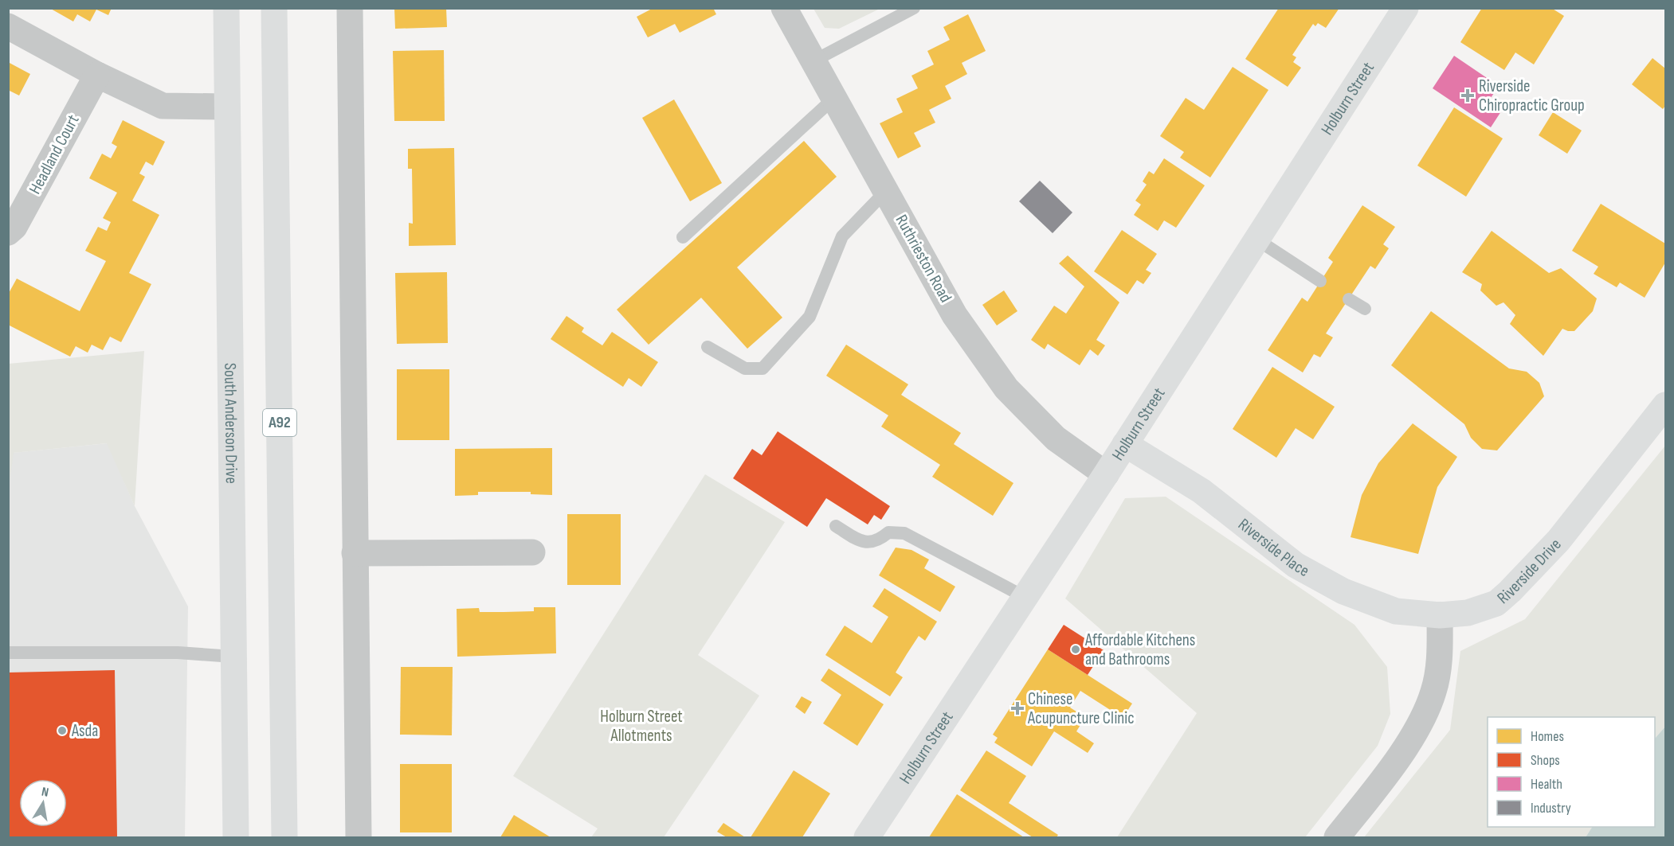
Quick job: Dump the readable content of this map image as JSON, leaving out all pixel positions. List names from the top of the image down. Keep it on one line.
{"streets":{"street":["Holburn Street","Headland Court","Ruthrieston Road","A92","South Anderson Drive","Riverside Place","Riverside Drive"]},"crossings":[["Holburn Street","Ruthrieston Road"],["Holburn Street","Riverside Place"],["Riverside Place","Riverside Drive"]],"parks":["Holburn Street Allotments"],"places":{"health":["Riverside Chiropractic Group","Chinese Acupuncture Clinic"],"other":["Affordable Kitchens and Bathrooms","Asda"]},"legend":["Homes","Shops","Health","Industry"],"north":"top"}
